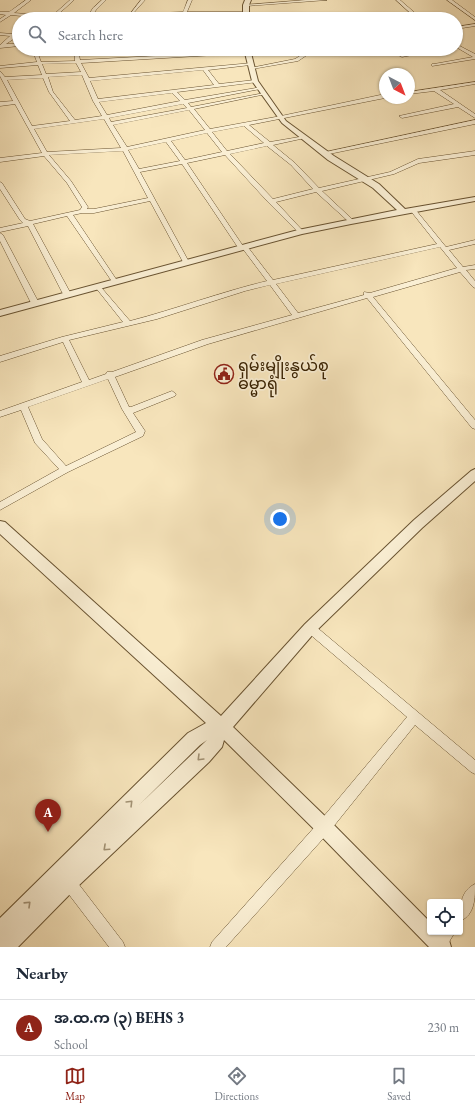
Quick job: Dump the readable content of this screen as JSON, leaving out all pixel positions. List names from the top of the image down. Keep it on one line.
{"places":{"public building":["ရှမ်းမျိုးနွယ်စု ဓမ္မာရုံ"]},"north":"bottom right","page":{"search":"Search here","pins":"A","heading":"Nearby","list":[{"mark":"A","name":"အ.ထ.က (၃) BEHS 3","note":"School","value":"230 m"}],"nav":["Map","Directions","Saved"]}}
